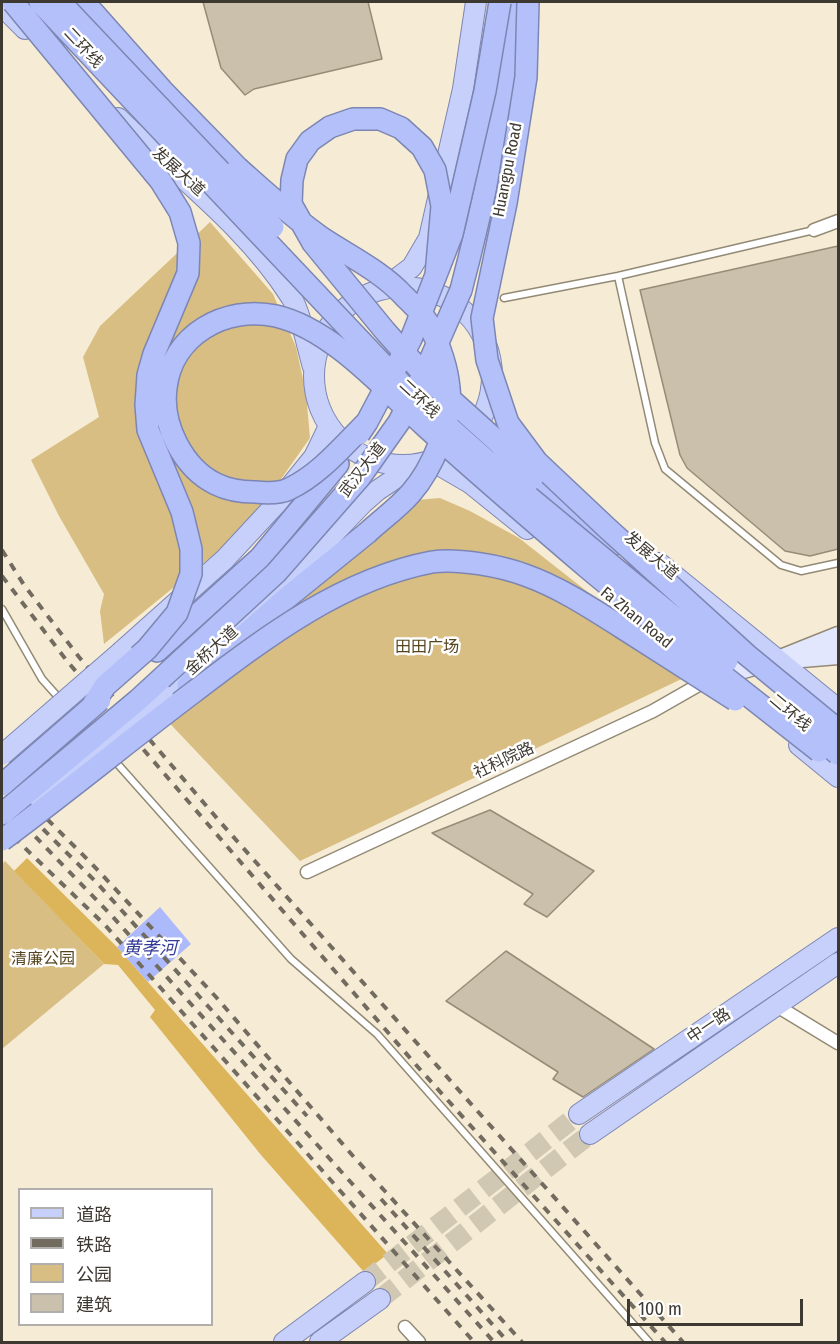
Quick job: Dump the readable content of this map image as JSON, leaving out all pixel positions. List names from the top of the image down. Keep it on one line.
{"streets":{"highway":["二环线","武汉大道"],"main road":["Huangpu Road","发展大道","Fa Zhan Road","金桥大道","中一路"],"street":["社科院路"]},"crossings":[["Huangpu Road","发展大道"],["Huangpu Road","Fa Zhan Road"],["Huangpu Road","金桥大道"],["发展大道","Fa Zhan Road"],["发展大道","金桥大道"],["Fa Zhan Road","金桥大道"],["Fa Zhan Road","社科院路"]],"water":["黄孝河"],"parks":["田田广场","清廉公园"],"legend":["道路","铁路","公园","建筑"],"scale_bar":"100 m"}
